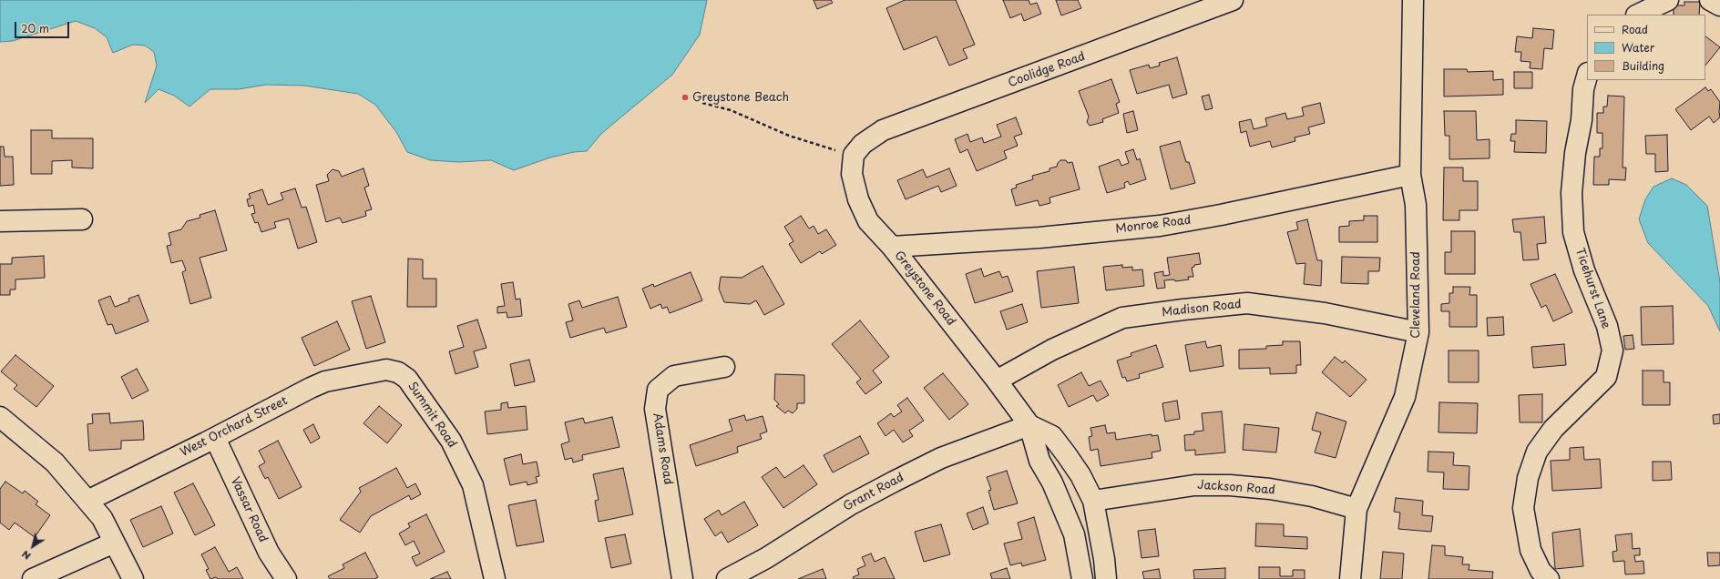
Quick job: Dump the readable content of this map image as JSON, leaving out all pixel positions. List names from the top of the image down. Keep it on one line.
{"streets":{"street":["Coolidge Road","Monroe Road","Greystone Road","Ticehurst Lane","Cleveland Road","Madison Road","Summit Road","West Orchard Street","Adams Road","Jackson Road","Grant Road","Vassar Road"]},"crossings":[["Coolidge Road","Greystone Road"],["Monroe Road","Greystone Road"],["Monroe Road","Cleveland Road"],["Greystone Road","Madison Road"],["Greystone Road","Jackson Road"],["Greystone Road","Grant Road"],["Cleveland Road","Madison Road"],["Cleveland Road","Jackson Road"],["Summit Road","West Orchard Street"],["West Orchard Street","Vassar Road"]],"places":["Greystone Beach"],"legend":["Road","Water","Building"],"scale_bar":"20 m","north":"bottom left"}
